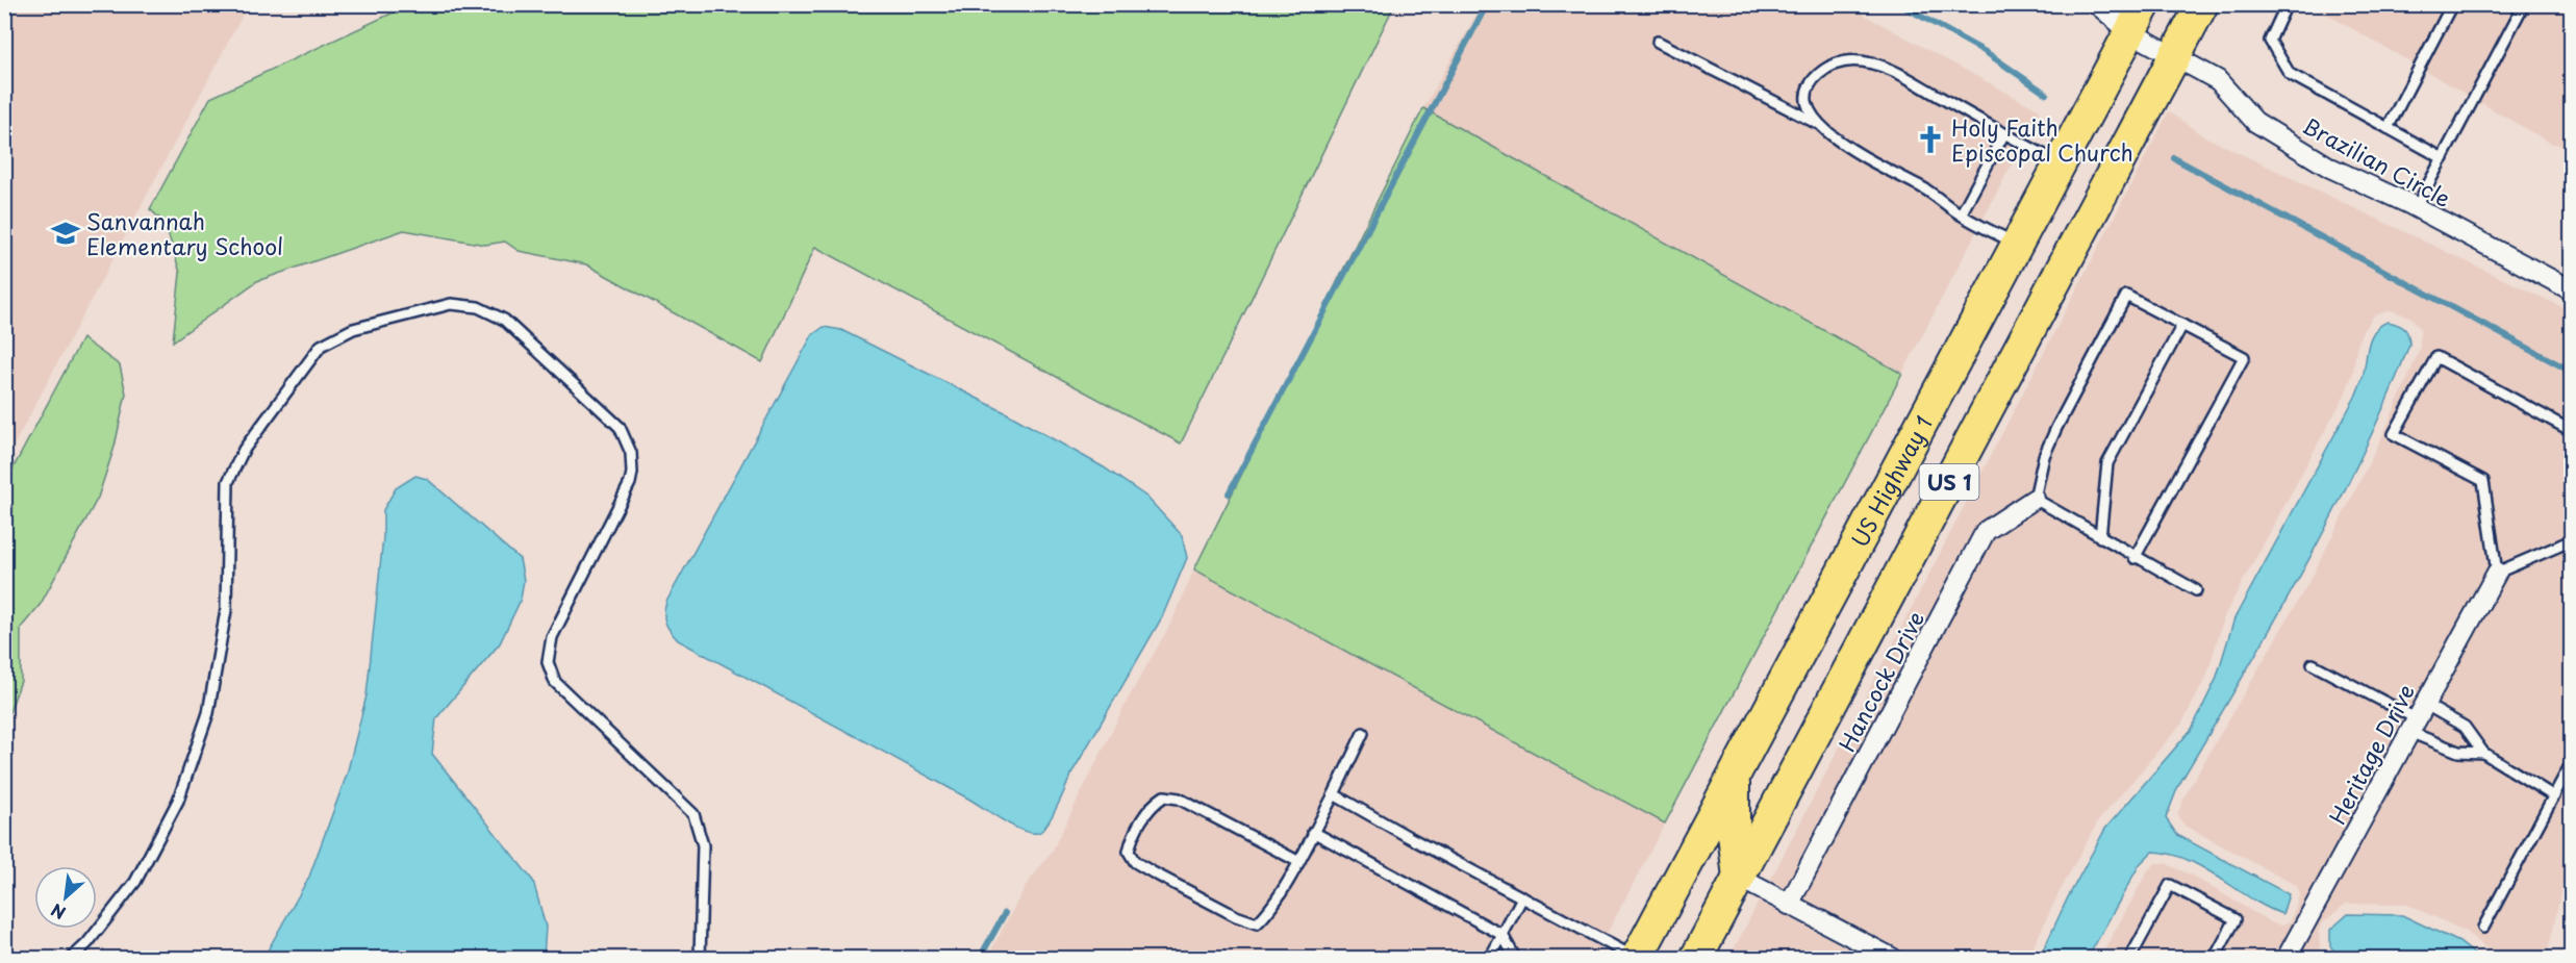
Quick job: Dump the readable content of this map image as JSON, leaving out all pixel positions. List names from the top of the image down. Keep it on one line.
{"streets":{"main road":["US Highway 1","US 1"],"street":["Brazilian Circle","Hancock Drive","Heritage Drive"]},"crossings":[["Brazilian Circle","US Highway 1"],["Brazilian Circle","US 1"]],"places":{"church":["Holy Faith Episcopal Church"],"school or university":["Sanvannah Elementary School"]},"north":"bottom left"}
